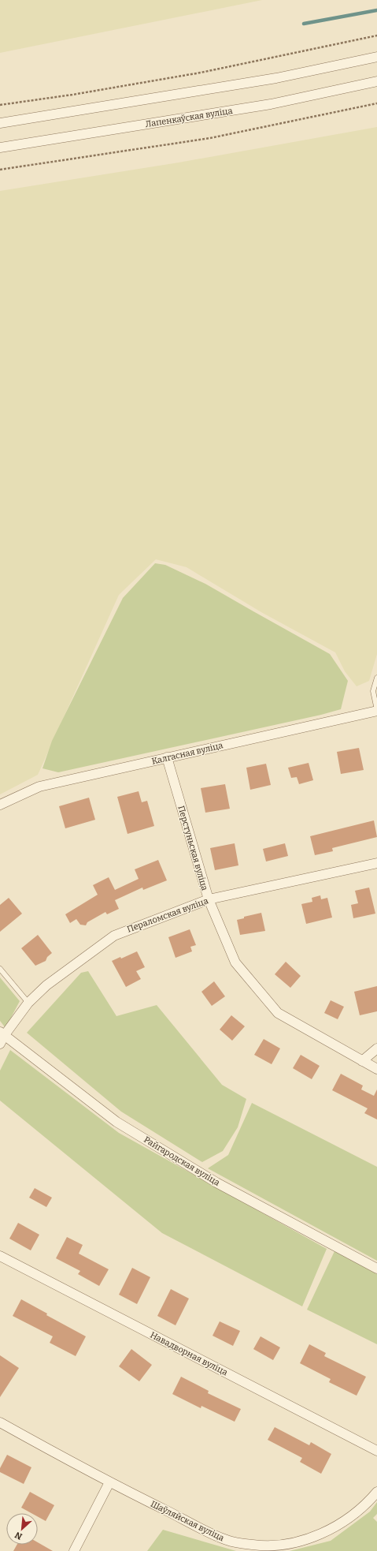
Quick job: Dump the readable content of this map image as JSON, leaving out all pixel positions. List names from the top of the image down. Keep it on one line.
{"streets":{"street":["Лапенкаўская вуліца","Калгасная вуліца","Перстуньская вуліца","Пераломская вуліца","Райгародская вуліца","Навадворная вуліца","Шаўляйская вуліца"]},"crossings":[["Калгасная вуліца","Перстуньская вуліца"],["Перстуньская вуліца","Пераломская вуліца"],["Пераломская вуліца","Райгародская вуліца"]],"north":"bottom left"}
